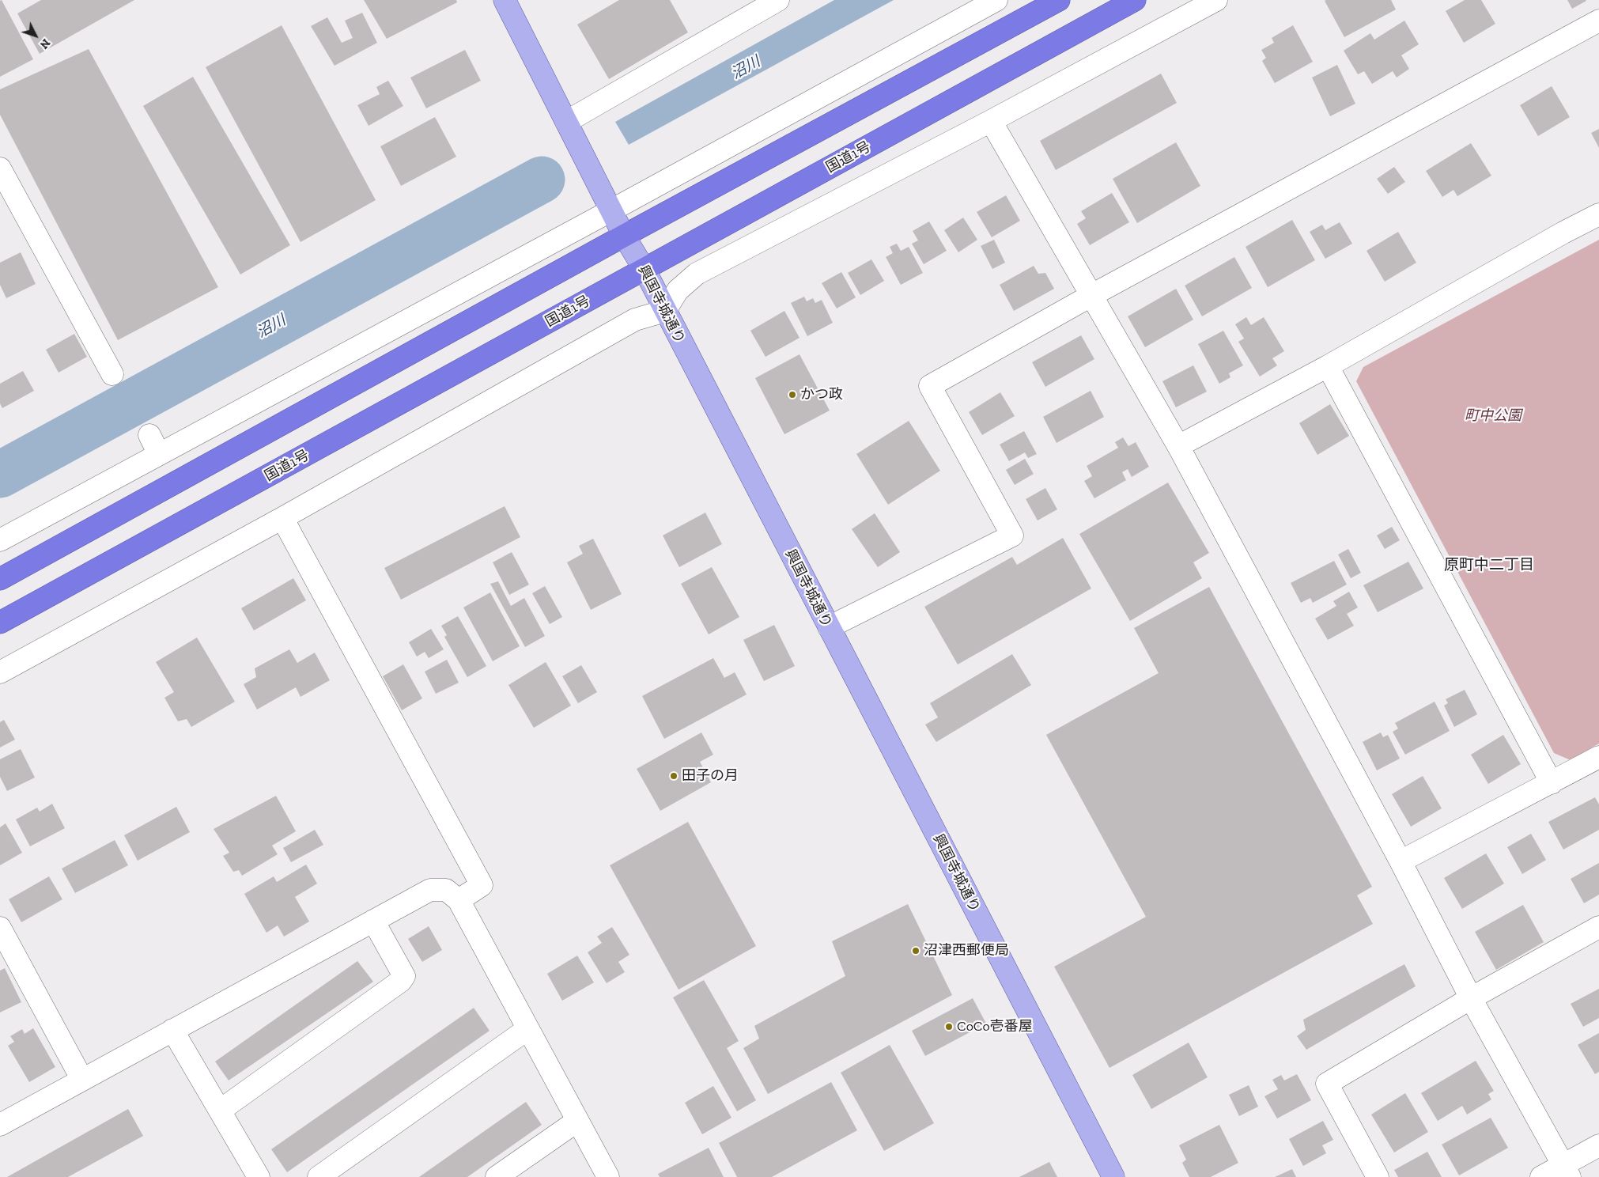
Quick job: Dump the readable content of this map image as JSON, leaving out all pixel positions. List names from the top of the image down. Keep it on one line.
{"streets":{"highway":["国道1号"],"main road":["興国寺城通り"]},"crossings":[["国道1号","興国寺城通り"]],"districts":["原町中二丁目"],"water":["沼川"],"parks":["町中公園"],"places":["かつ政","田子の月","沼津西郵便局","CoCo壱番屋"],"north":"bottom right"}
